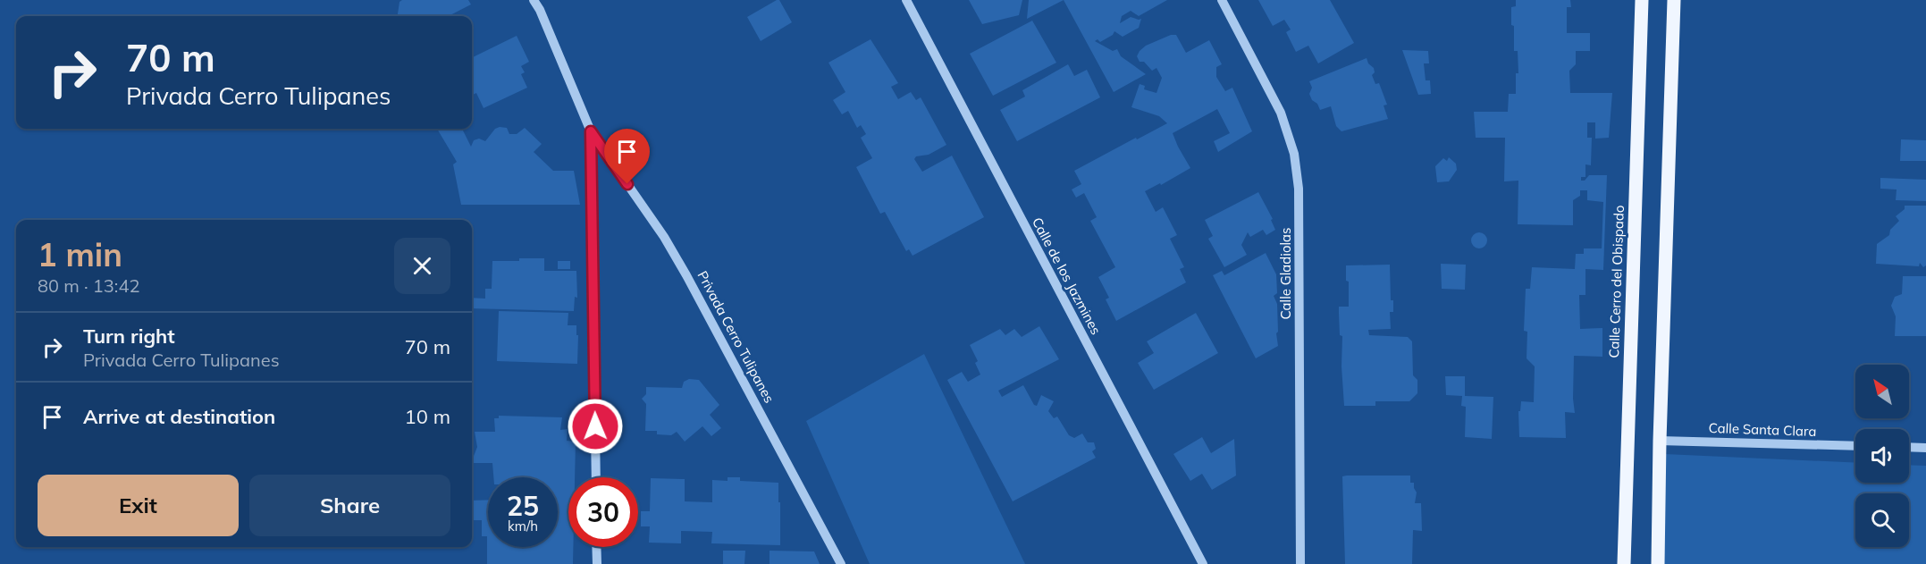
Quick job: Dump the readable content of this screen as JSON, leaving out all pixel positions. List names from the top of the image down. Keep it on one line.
{"streets":{"main road":["Calle Cerro del Obispado"],"street":["Calle Gladiolas","Calle de los Jazmines","Privada Cerro Tulipanes","Calle Santa Clara"]},"north":"top left","page":{"turn":["70 m","Privada Cerro Tulipanes"],"heading":["1 min","80 m · 13:42"],"list":[{"name":"Turn right","note":"Privada Cerro Tulipanes","value":"70 m"},{"name":"Arrive at destination","value":"10 m"}],"buttons":["Exit","Share"],"speed":"25 km/h","limit":"30"}}
